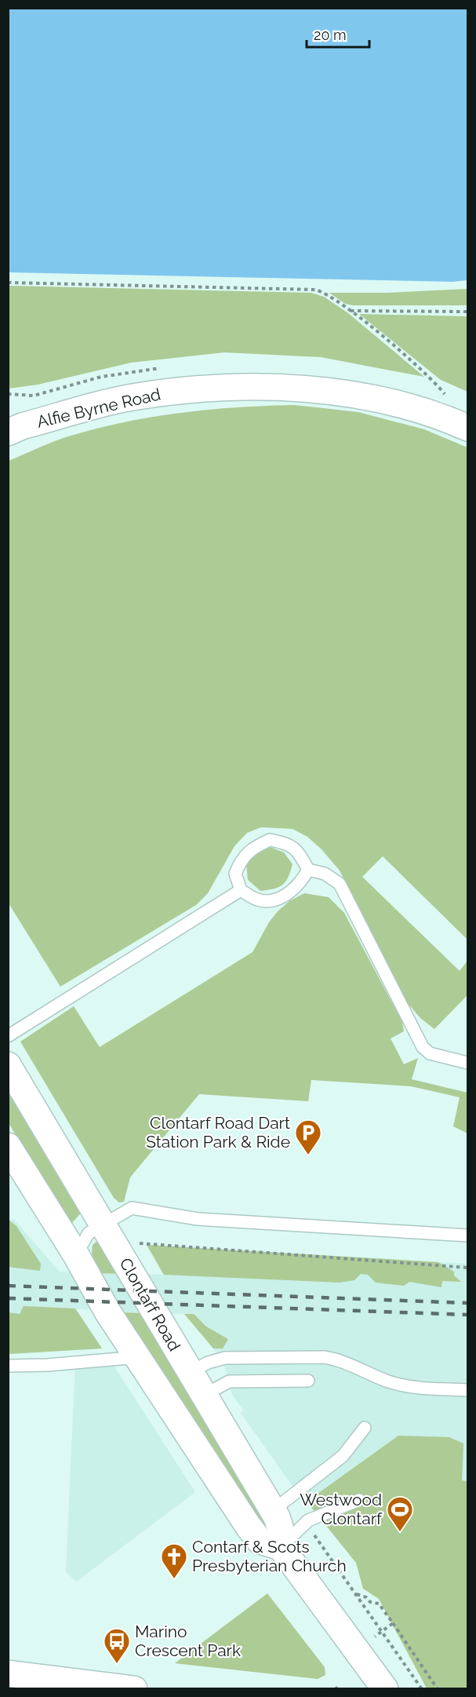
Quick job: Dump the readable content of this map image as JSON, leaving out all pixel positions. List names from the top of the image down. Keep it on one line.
{"streets":{"main road":["Alfie Byrne Road","Clontarf Road"]},"places":{"parking":["Clontarf Road Dart Station Park & Ride"],"sports":["Westwood Clontarf"],"church":["Contarf & Scots Presbyterian Church"],"bus stop":["Marino Crescent Park"]},"scale_bar":"20 m"}
